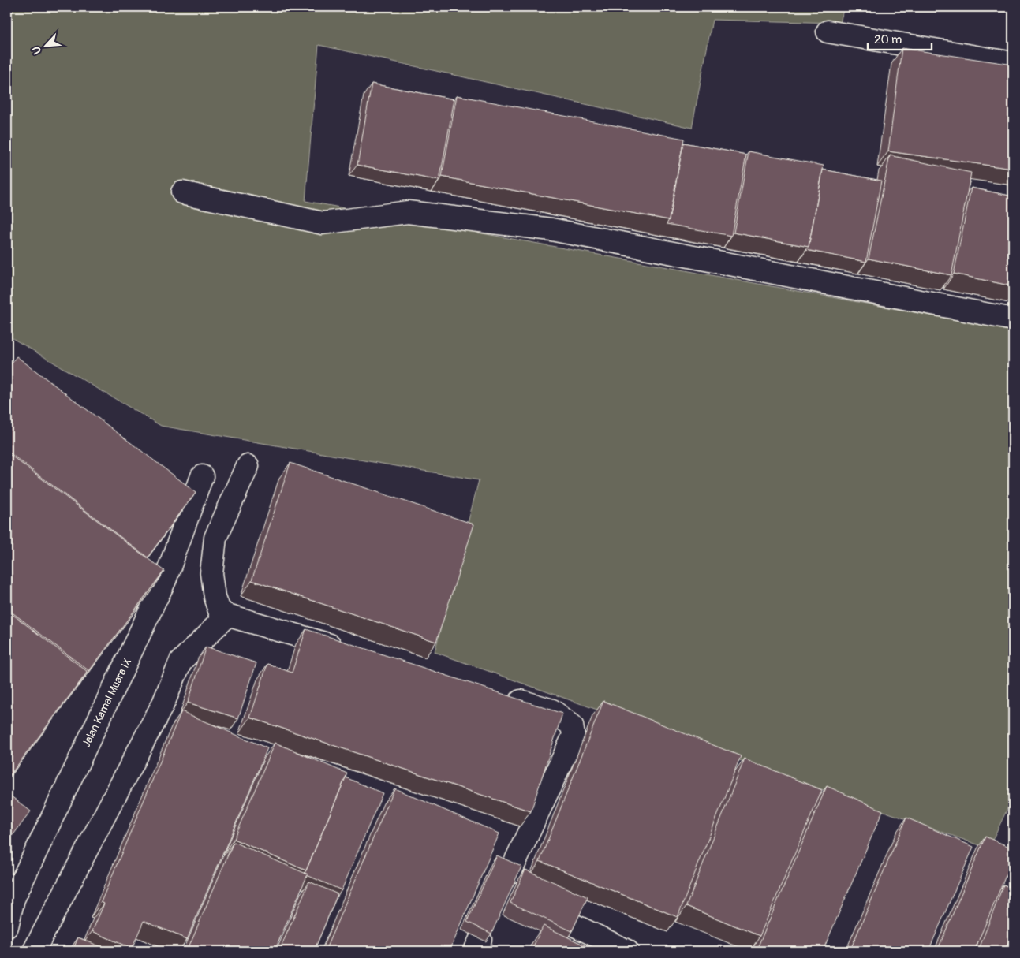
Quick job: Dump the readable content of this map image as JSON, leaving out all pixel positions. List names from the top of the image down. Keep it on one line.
{"streets":{"lane":["Jalan Kamal Muara IX"]},"scale_bar":"20 m","north":"bottom left"}
